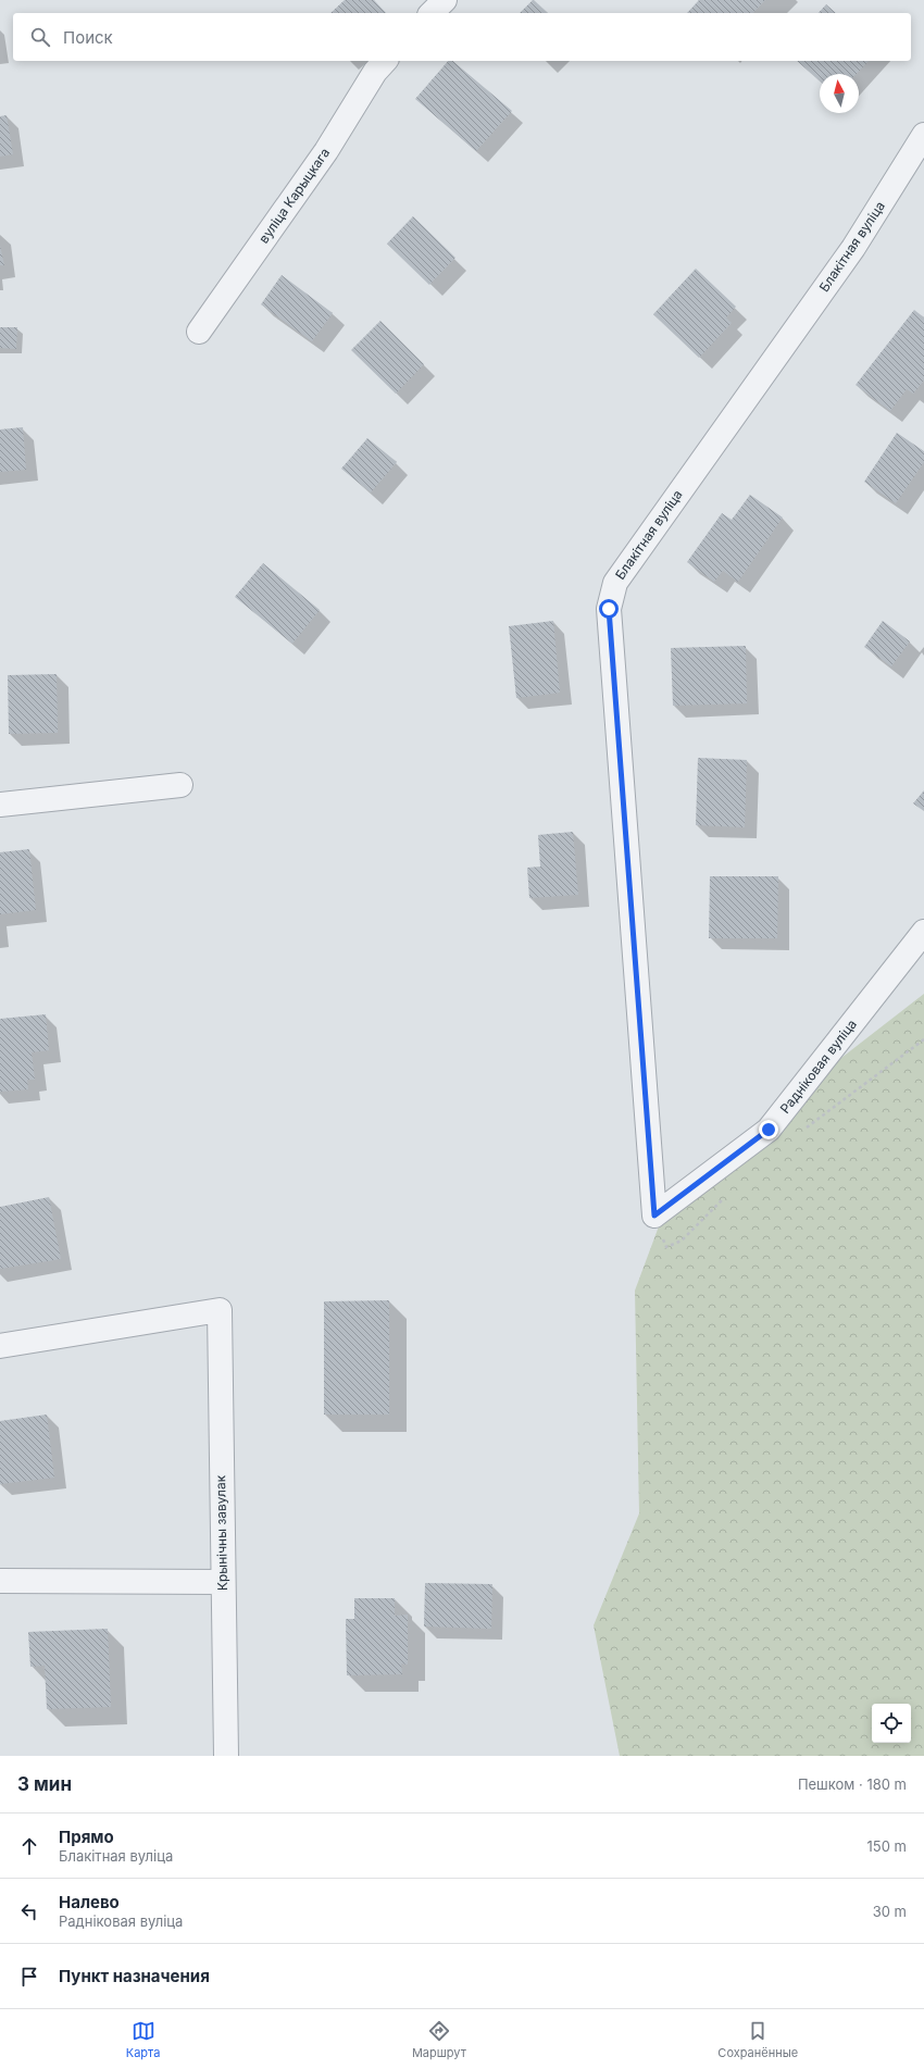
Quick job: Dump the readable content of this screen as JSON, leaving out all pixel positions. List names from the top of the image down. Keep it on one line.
{"streets":{"street":["вуліца Карыцкага","Блакітная вуліца","Радніковая вуліца","Крынічны завулак"]},"crossings":[["Блакітная вуліца","Радніковая вуліца"]],"north":"top","page":{"search":"Поиск","heading":["3 мин","Пешком · 180 m"],"list":[["Прямо","Блакітная вуліца","150 m"],["Налево","Радніковая вуліца","30 m"],"Пункт назначения"],"nav":["Карта","Маршрут","Сохранённые"]}}
